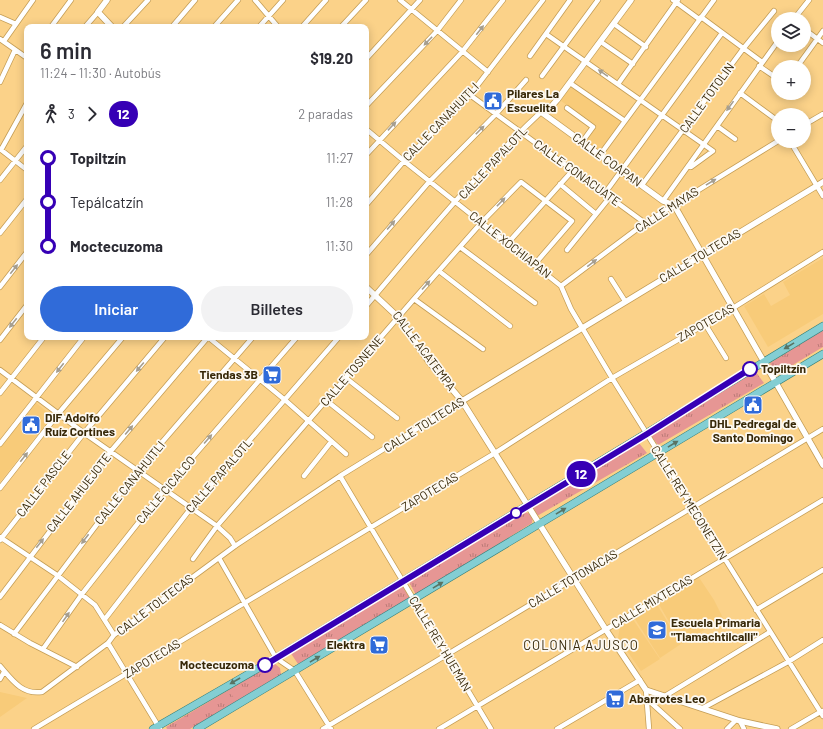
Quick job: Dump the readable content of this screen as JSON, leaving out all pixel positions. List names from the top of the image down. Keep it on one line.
{"streets":{"street":["CALLE TOTOLIN","CALLE CANAHUITLI","CALLE COAPAN","CALLE PAPALOTL","CALLE CONACUATE","CALLE MAYAS","CALLE XOCHIAPAN","CALLE TOLTECAS","ZAPOTECAS","CALLE ACATEMPA","CALLE TOSNENE","CALLE PASCLE","CALLE CICALCO","CALLE AHUEJOTE","CALLE REY MECONETZIN","CALLE TOTONACAS","CALLE MIXTECAS","CALLE REY HUEMAN"]},"crossings":[["CALLE TOTOLIN","CALLE COAPAN"],["CALLE CANAHUITLI","CALLE CONACUATE"],["CALLE CANAHUITLI","CALLE XOCHIAPAN"],["CALLE COAPAN","CALLE PAPALOTL"],["CALLE COAPAN","CALLE MAYAS"],["CALLE PAPALOTL","CALLE CONACUATE"],["CALLE PAPALOTL","CALLE XOCHIAPAN"],["CALLE PAPALOTL","CALLE ACATEMPA"],["CALLE CONACUATE","CALLE MAYAS"],["CALLE MAYAS","CALLE XOCHIAPAN"],["CALLE MAYAS","CALLE REY MECONETZIN"],["CALLE XOCHIAPAN","CALLE TOSNENE"],["CALLE XOCHIAPAN","CALLE REY MECONETZIN"],["CALLE TOLTECAS","CALLE ACATEMPA"],["CALLE TOLTECAS","CALLE REY MECONETZIN"],["CALLE TOLTECAS","CALLE REY HUEMAN"],["ZAPOTECAS","CALLE ACATEMPA"],["ZAPOTECAS","CALLE REY MECONETZIN"],["ZAPOTECAS","CALLE REY HUEMAN"],["CALLE ACATEMPA","CALLE TOSNENE"],["CALLE ACATEMPA","CALLE TOTONACAS"],["CALLE ACATEMPA","CALLE MIXTECAS"],["CALLE REY MECONETZIN","CALLE TOTONACAS"],["CALLE REY MECONETZIN","CALLE MIXTECAS"],["CALLE TOTONACAS","CALLE REY HUEMAN"],["CALLE MIXTECAS","CALLE REY HUEMAN"]],"one_way":["CALLE CICALCO","CALLE AHUEJOTE"],"districts":["COLONIA AJUSCO"],"places":{"public building":["Pilares La Escuelita","DHL Pedregal de Santo Domingo","DIF Adolfo Ruíz Cortines"],"other":["Topiltzín","Moctecuzoma"],"supermarket":["Tiendas 3B","Elektra","Abarrotes Leo"],"school or university":["Escuela Primaria \"Tlamachtilcalli\""]},"lines":["bus line 12"],"page":{"on_map":"12","map_buttons":["+","−"],"heading":["6 min","11:24 – 11:30 · Autobús","$19.20"],"legs":["3","12","2 paradas"],"list":[{"name":"Topiltzín","value":"11:27"},{"name":"Tepálcatzín","value":"11:28"},{"name":"Moctecuzoma","value":"11:30"}],"buttons":["Iniciar","Billetes"]}}
